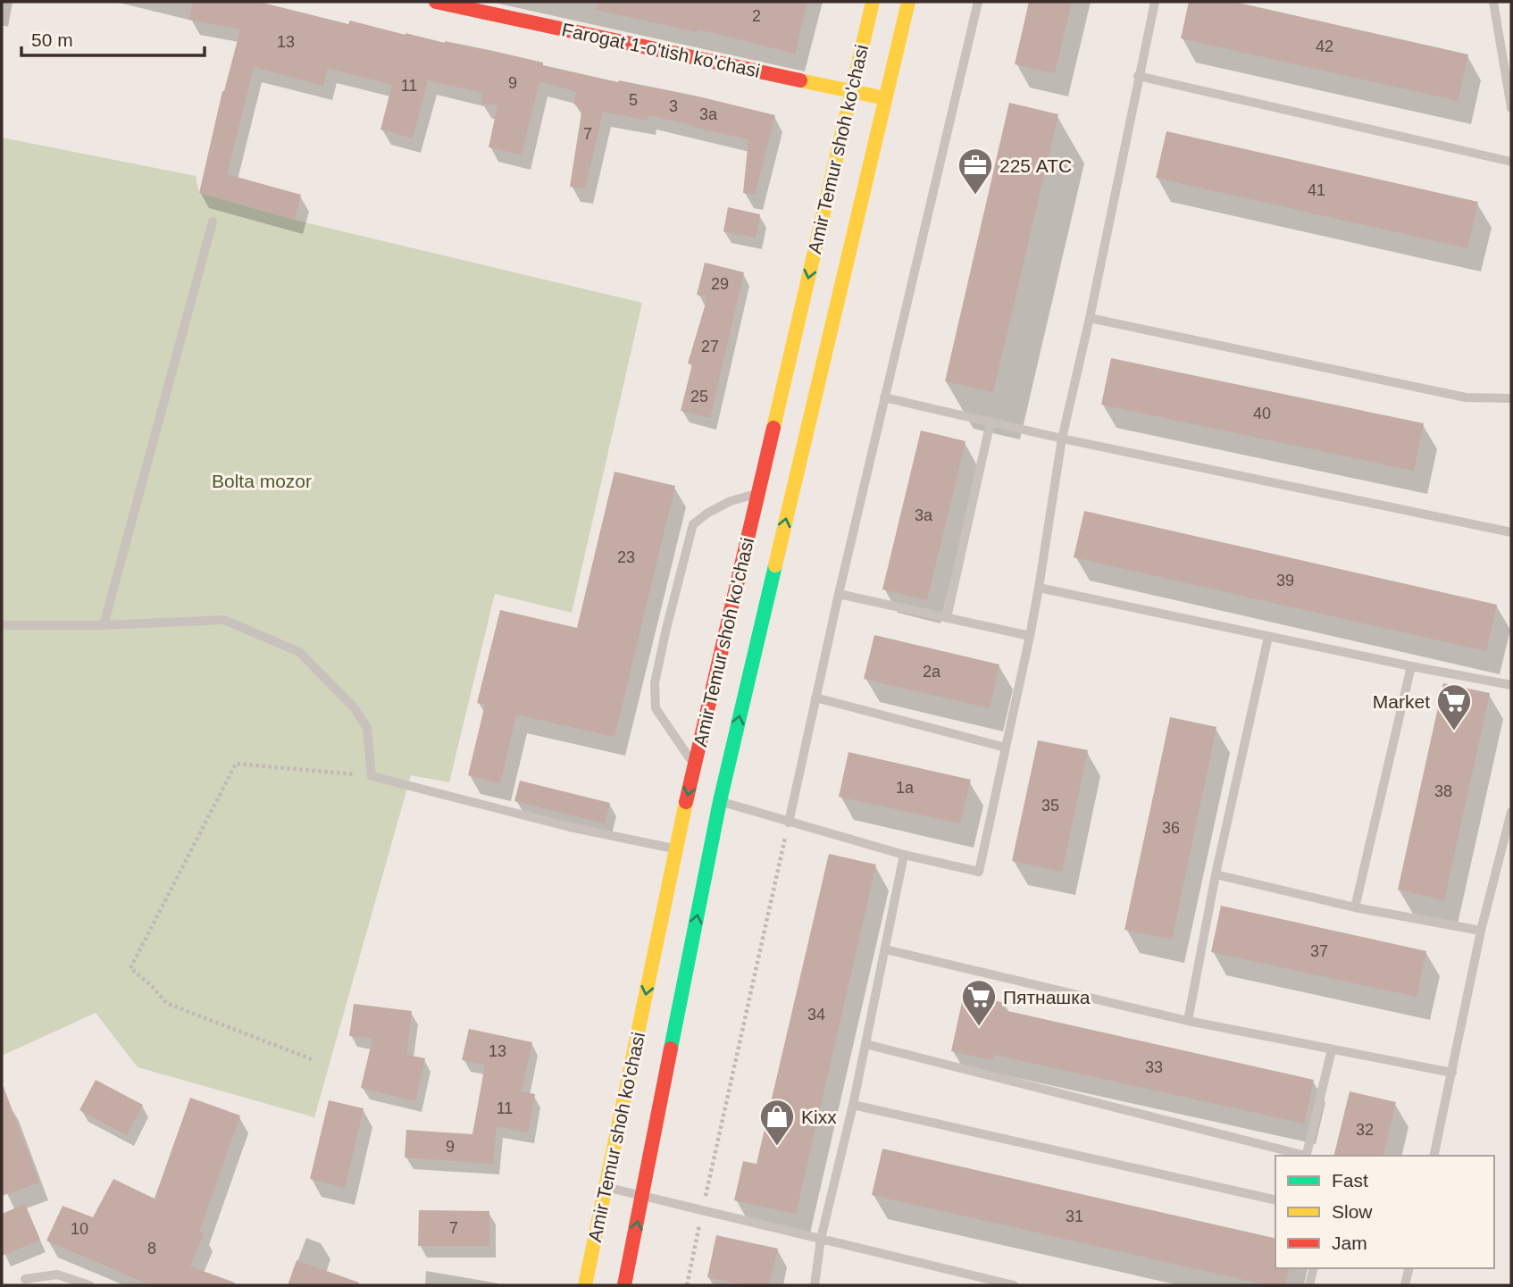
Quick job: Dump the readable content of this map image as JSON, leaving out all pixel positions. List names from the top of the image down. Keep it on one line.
{"streets":{"main road":["Farogat 1-o'tish ko'chasi","Amir Temur shoh ko'chasi"]},"crossings":[["Farogat 1-o'tish ko'chasi","Amir Temur shoh ko'chasi"]],"parks":["Bolta mozor"],"places":{"office":["225 АТС"],"supermarket":["Market","Пятнашка"],"shop":["Kixx"]},"house_numbers":["2","13","42","9","11","5","3","3а","7","41","29","27","25","40","3а","23","39","2a","1a","38","35","36","37","34","13","33","11","32","9","31","7","10","8"],"legend":["Fast","Slow","Jam"],"scale_bar":"50 m"}
